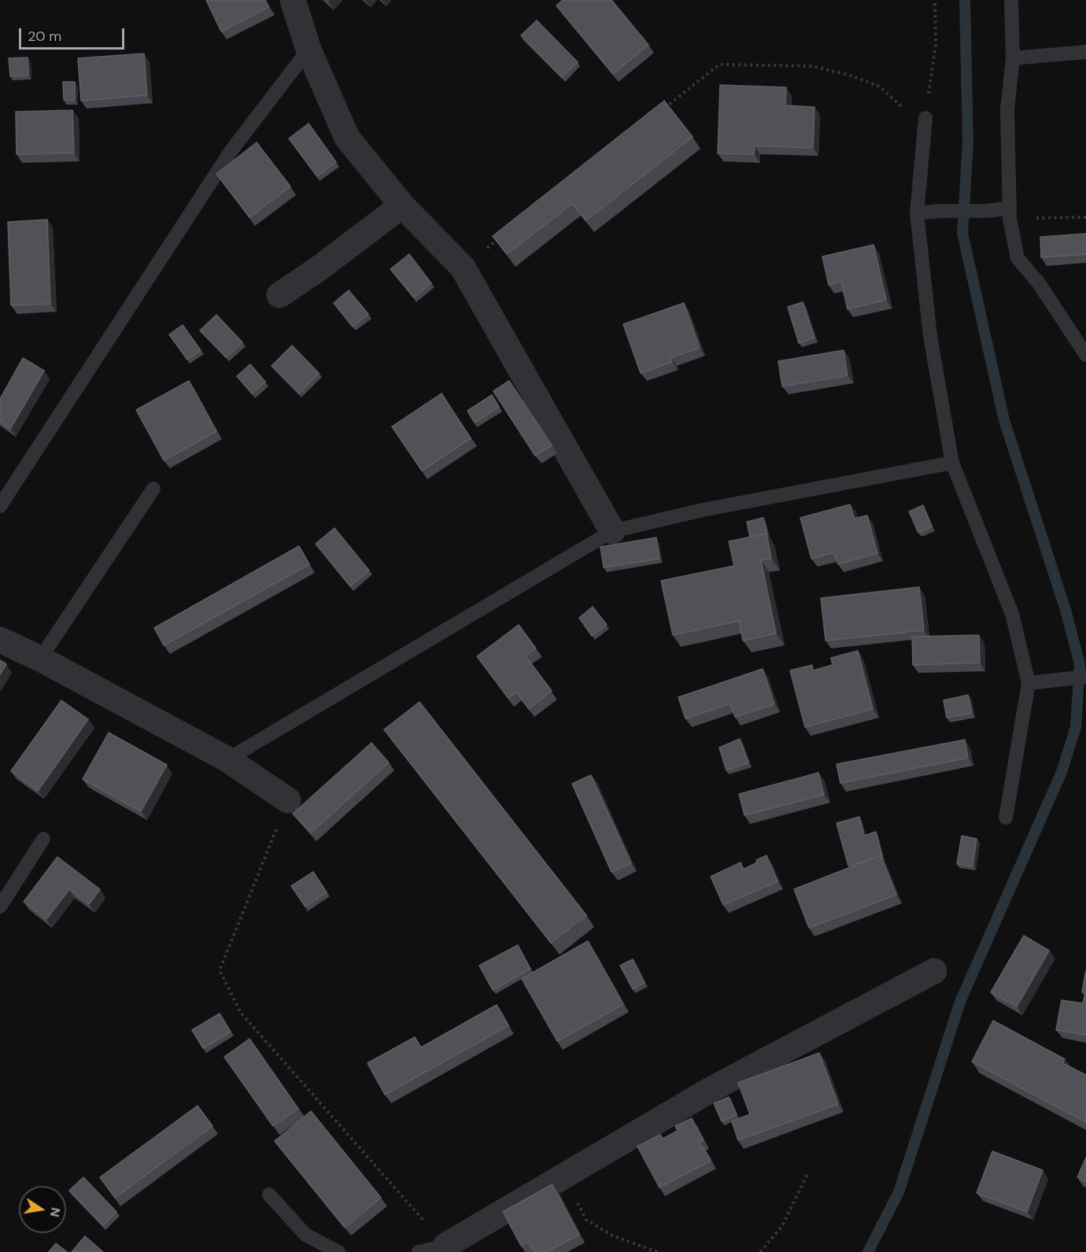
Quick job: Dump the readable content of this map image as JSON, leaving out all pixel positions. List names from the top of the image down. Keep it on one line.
{"scale_bar":"20 m","north":"right"}
